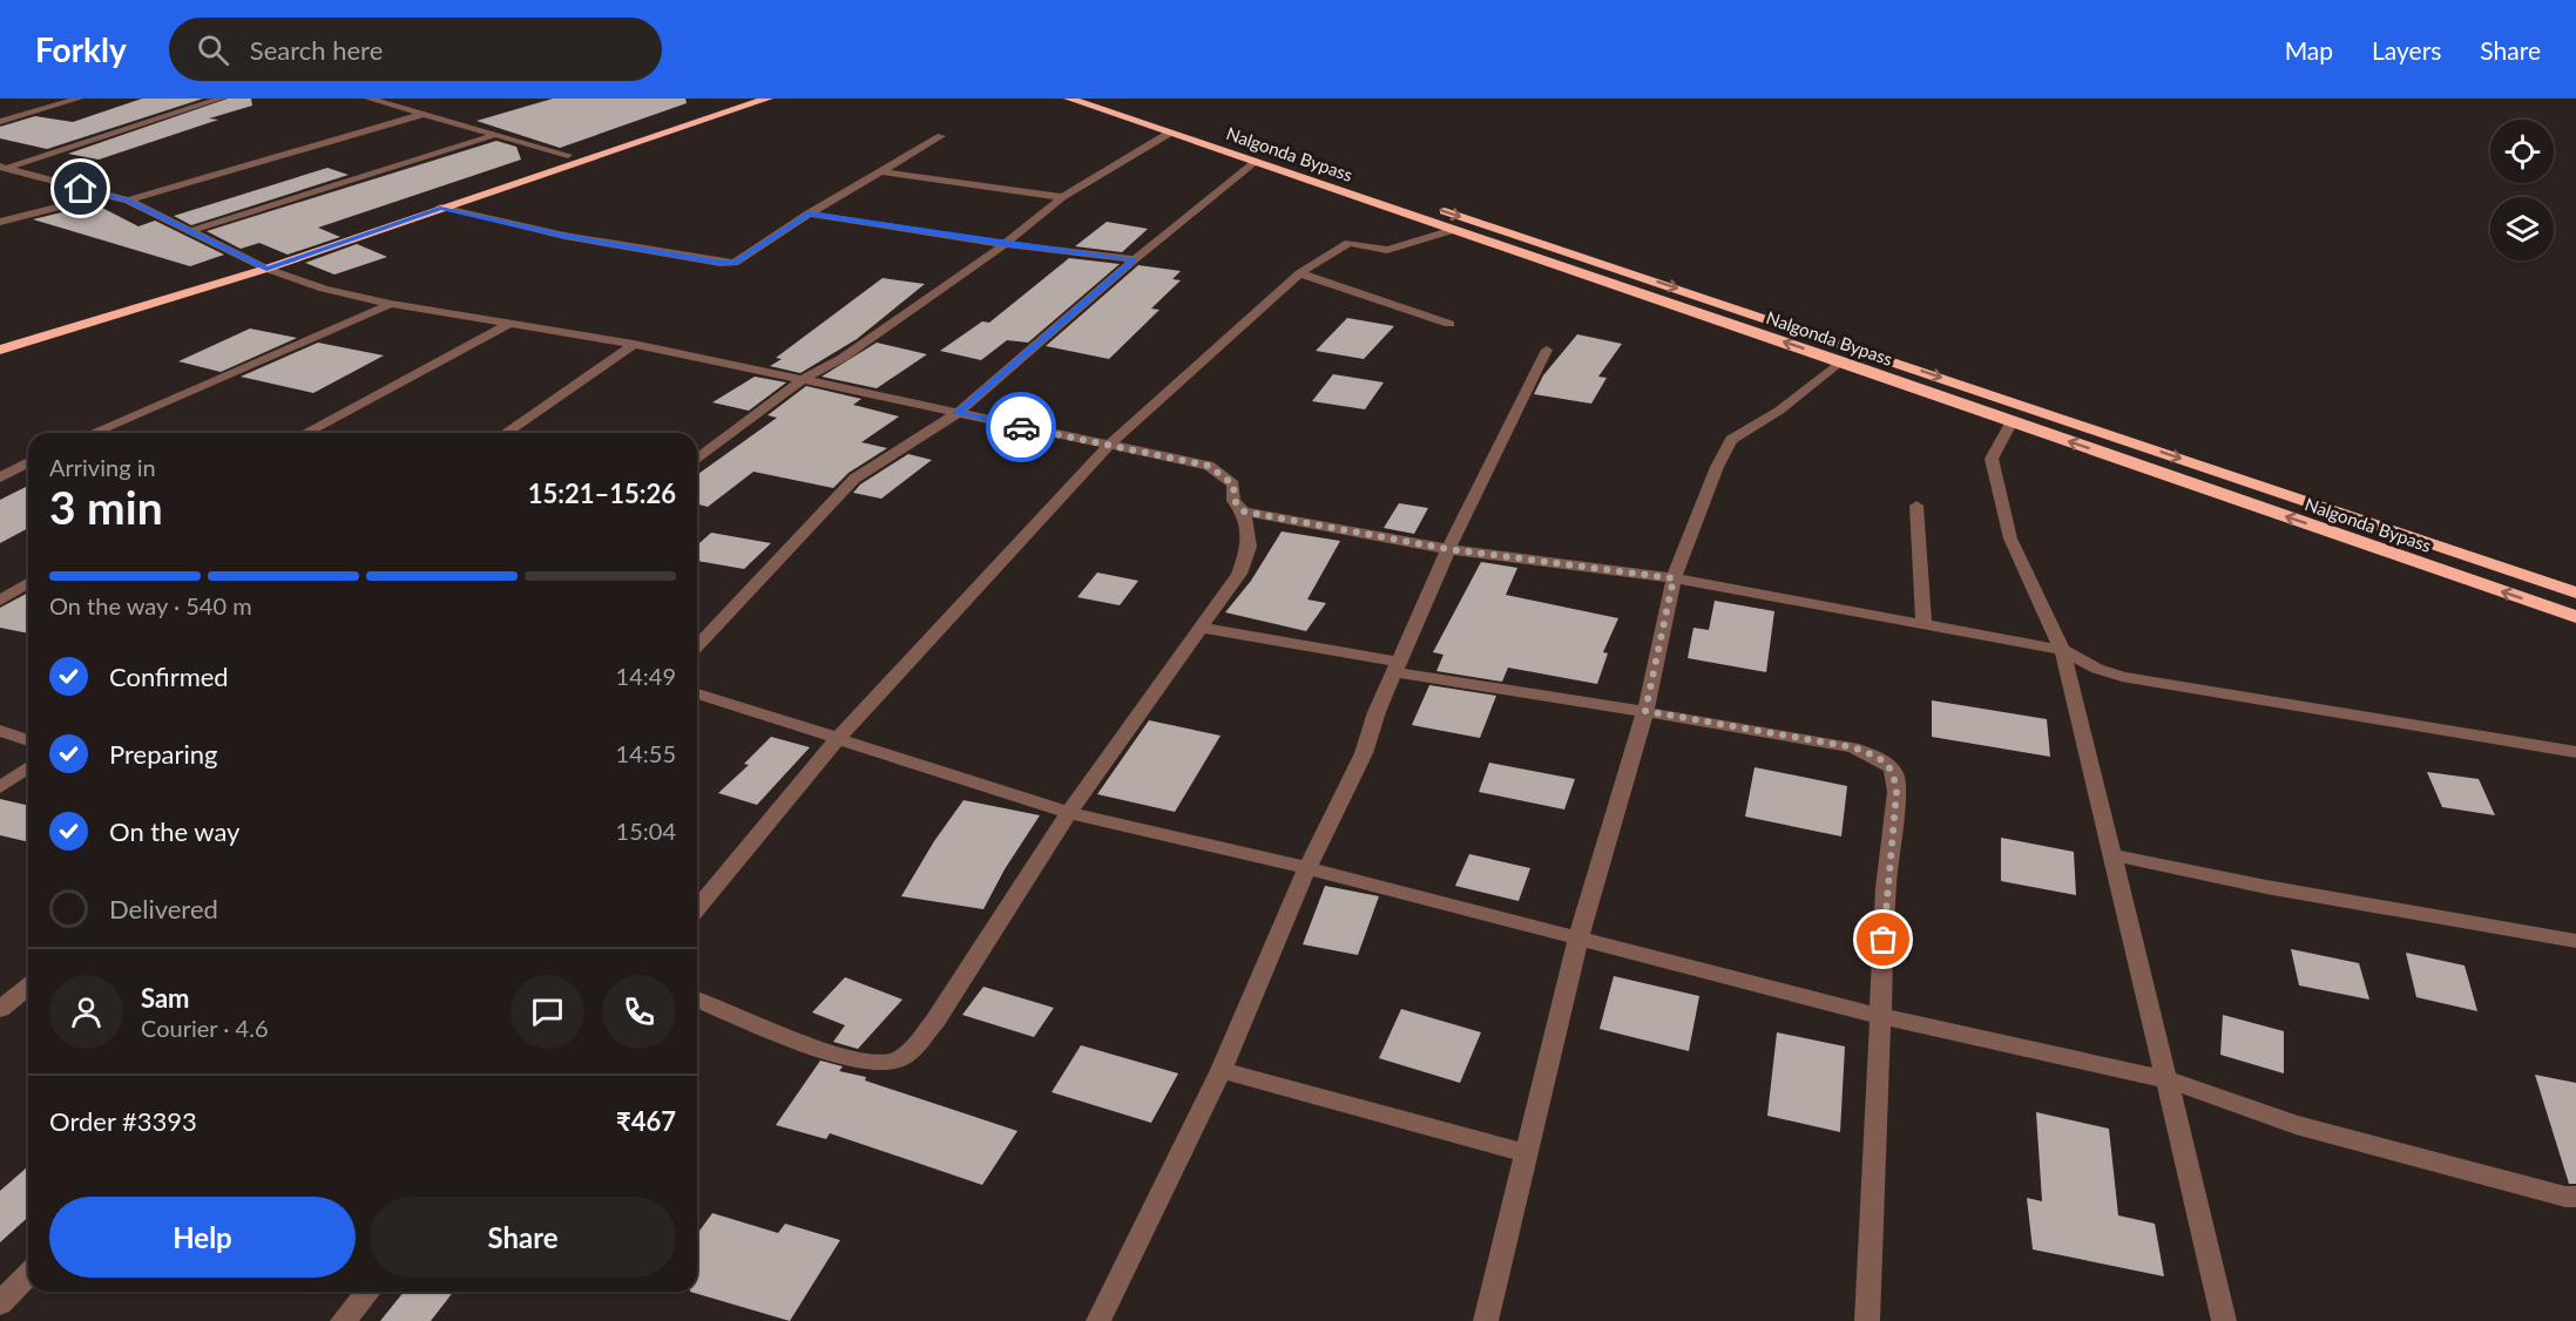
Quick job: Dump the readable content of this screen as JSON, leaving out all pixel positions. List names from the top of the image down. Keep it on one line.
{"streets":{"highway":["Nalgonda Bypass"]},"page":{"header":"Forkly","search":"Search here","nav":["Map","Layers","Share"],"heading":["3 min","Arriving in","15:21–15:26"],"panel":["Sam","Courier · 4.6","Order #3393","₹467"],"bar":"On the way · 540 m","list":[["Confirmed","14:49"],["Preparing","14:55"],["On the way","15:04"],"Delivered"],"buttons":["Help","Share"]}}
